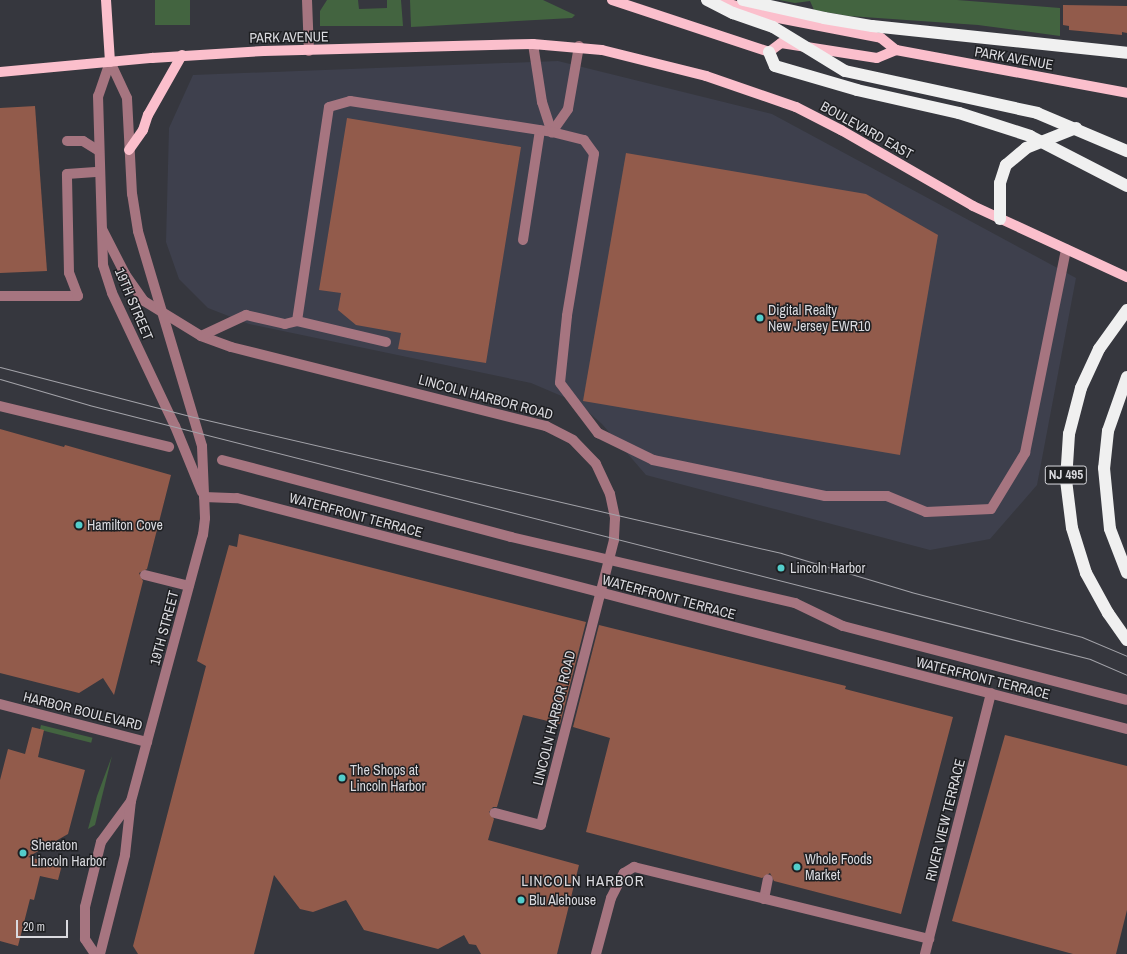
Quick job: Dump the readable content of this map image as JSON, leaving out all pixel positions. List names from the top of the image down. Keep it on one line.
{"streets":{"highway":["NJ 495"],"main road":["PARK AVENUE","BOULEVARD EAST","19TH STREET"],"street":["LINCOLN HARBOR ROAD","WATERFRONT TERRACE","HARBOR BOULEVARD","RIVER VIEW TERRACE"]},"crossings":[["PARK AVENUE","BOULEVARD EAST"],["PARK AVENUE","19TH STREET"],["19TH STREET","LINCOLN HARBOR ROAD"],["19TH STREET","WATERFRONT TERRACE"],["19TH STREET","HARBOR BOULEVARD"],["WATERFRONT TERRACE","RIVER VIEW TERRACE"]],"districts":["LINCOLN HARBOR"],"places":["Digital Realty New Jersey EWR10","Hamilton Cove","Lincoln Harbor","The Shops at Lincoln Harbor","Sheraton Lincoln Harbor","Whole Foods Market","Blu Alehouse"],"scale_bar":"20 m"}
